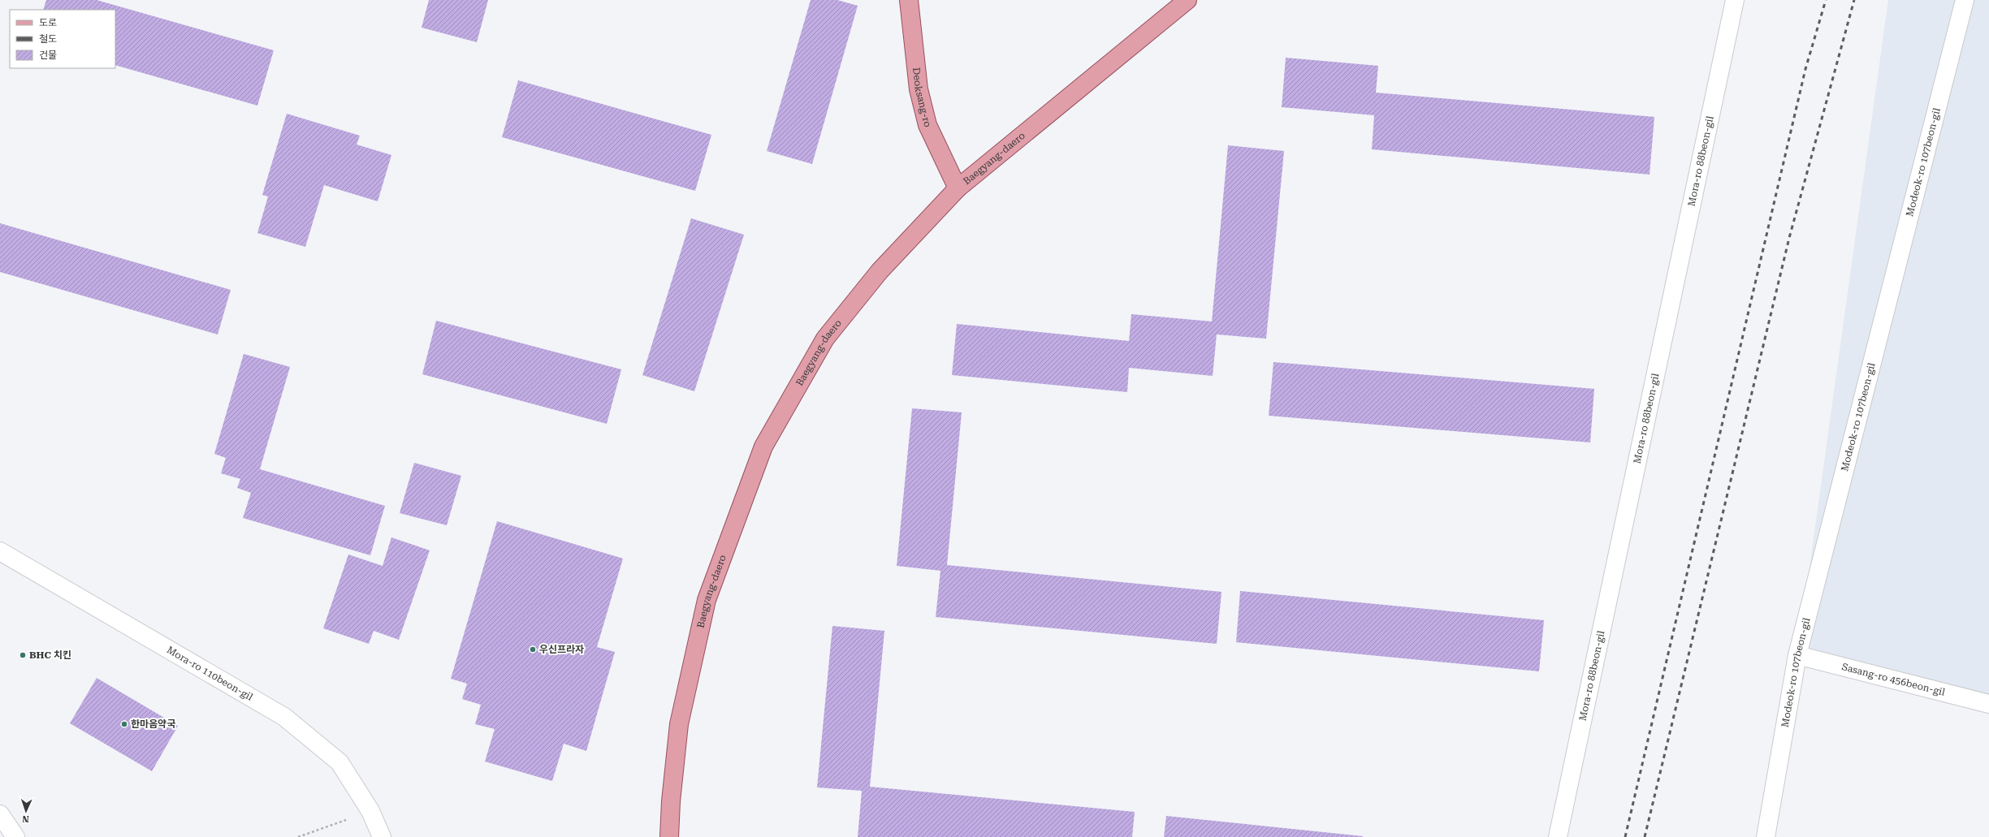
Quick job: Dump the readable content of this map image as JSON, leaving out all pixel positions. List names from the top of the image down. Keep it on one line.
{"streets":{"main road":["Deoksang-ro","Baegyang-daero"],"street":["Mora-ro 88beon-gil","Modeok-ro 107beon-gil","Mora-ro 110beon-gil","Sasang-ro 456beon-gil"]},"crossings":[["Deoksang-ro","Baegyang-daero"],["Modeok-ro 107beon-gil","Sasang-ro 456beon-gil"]],"places":["우신프라자","BHC 치킨","한마음약국"],"legend":["도로","철도","건물"],"north":"bottom"}
